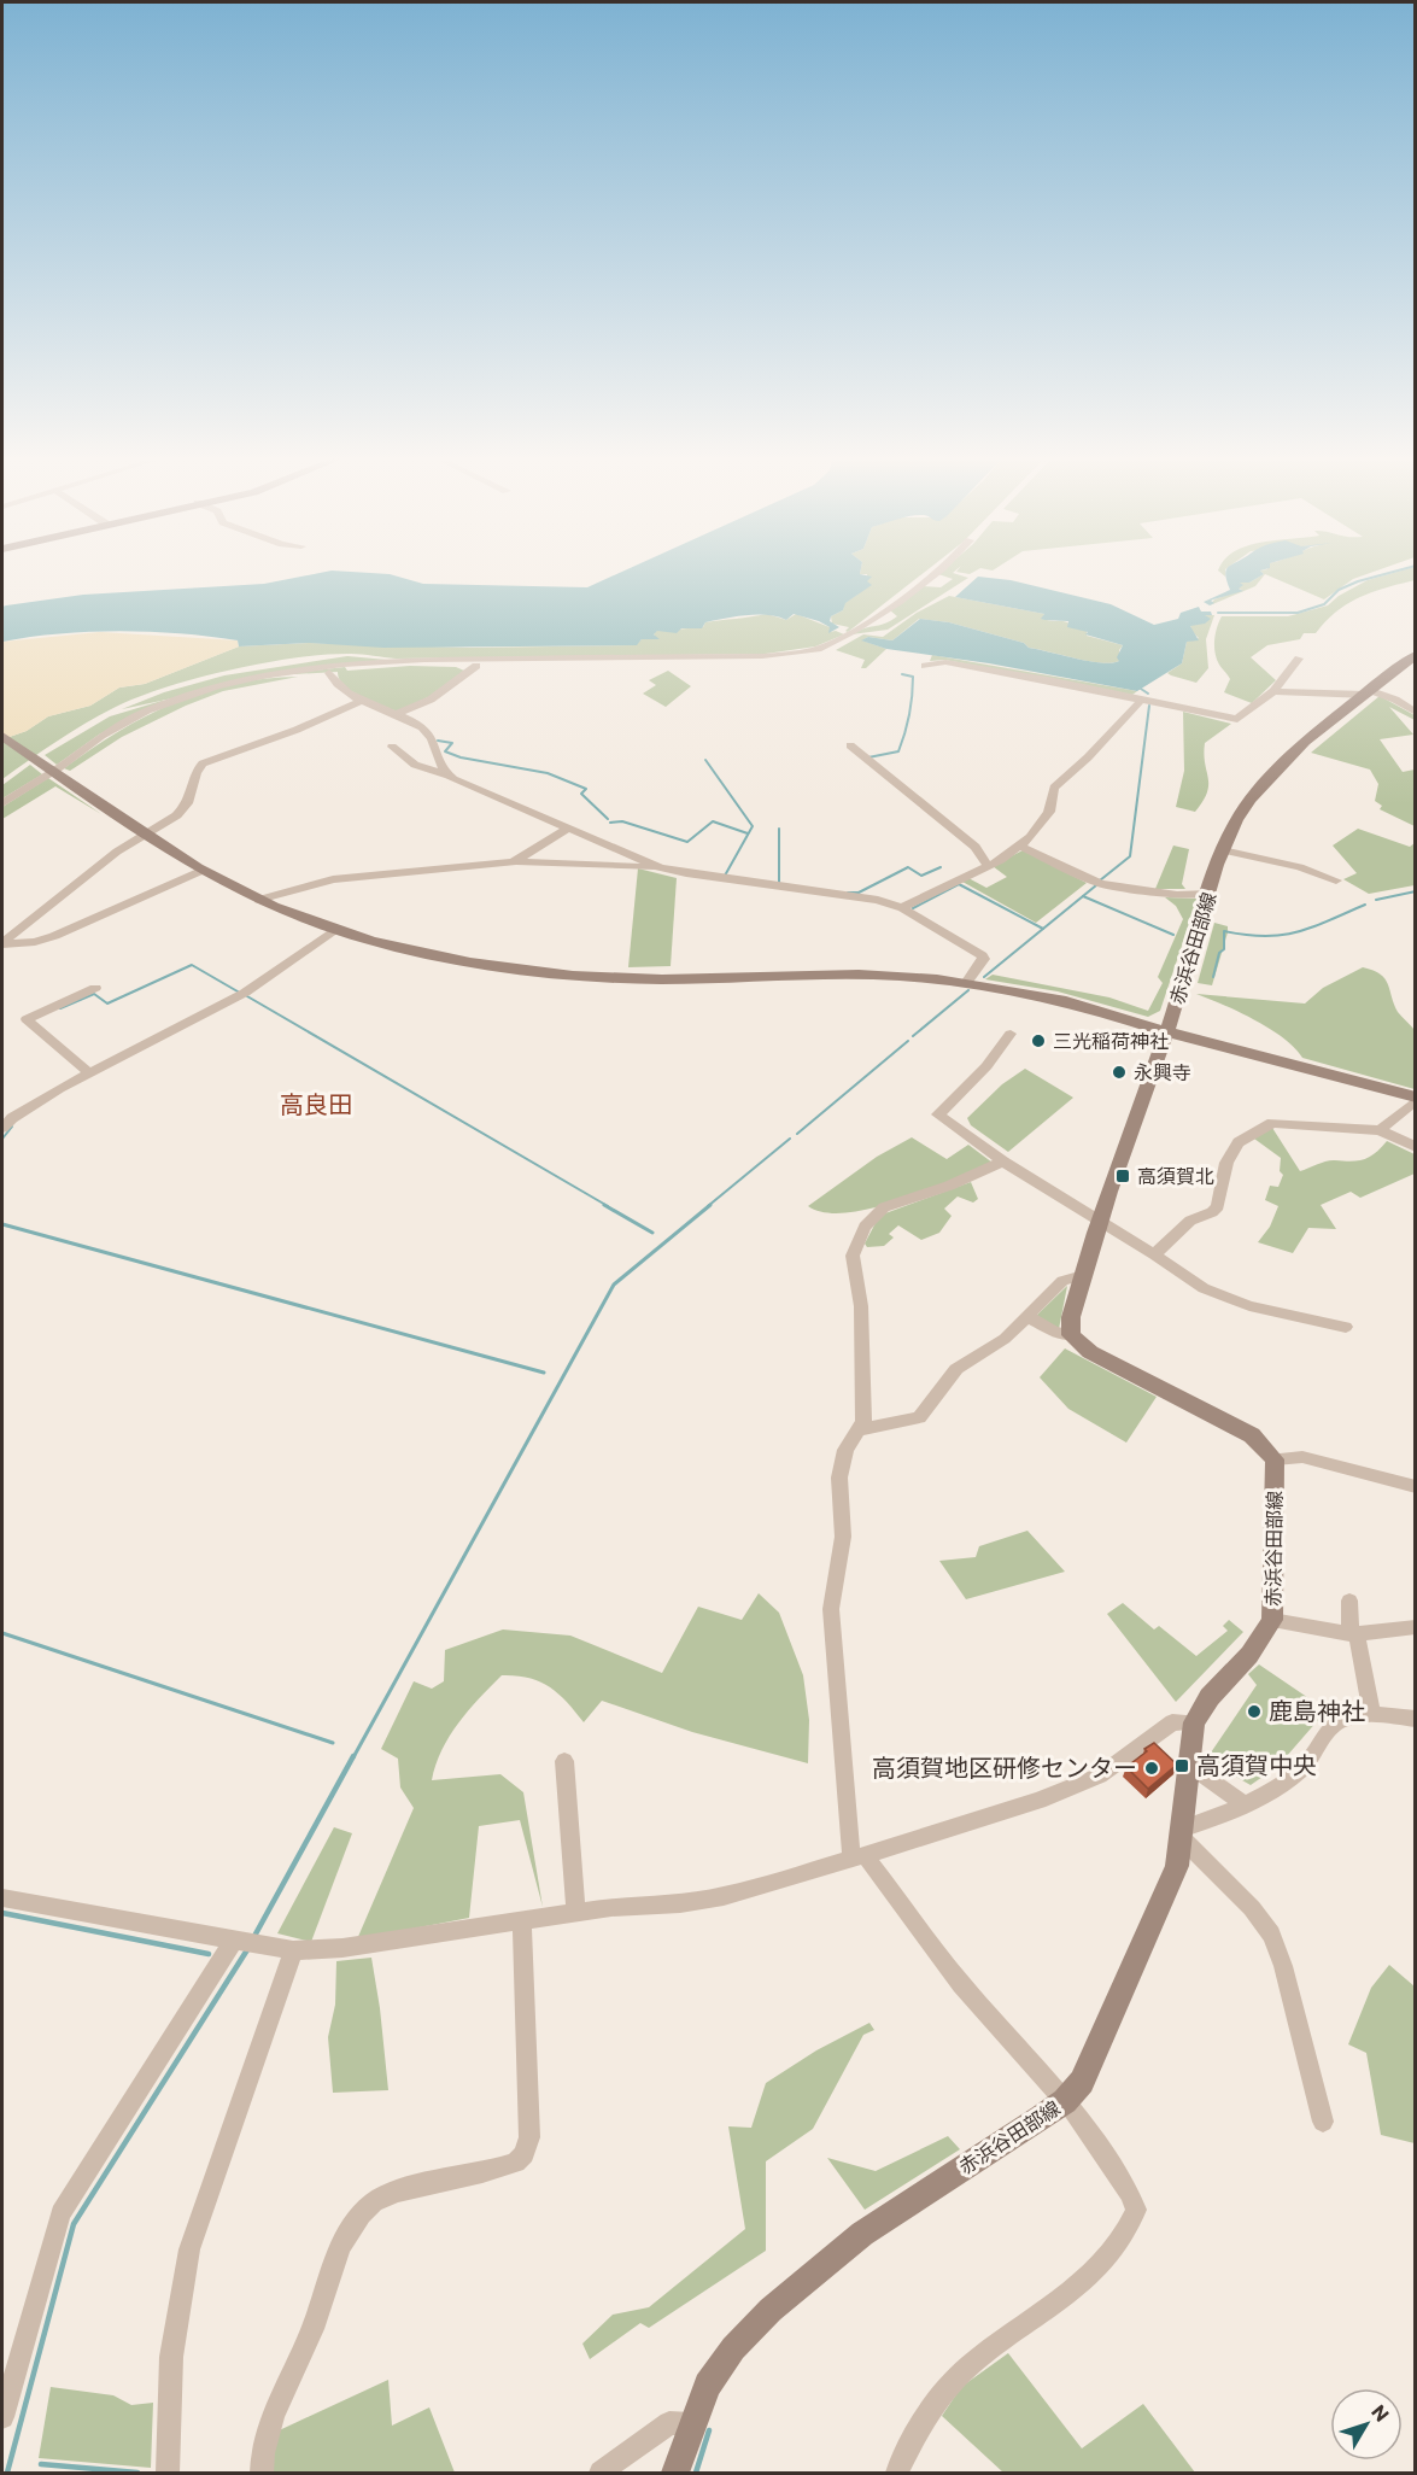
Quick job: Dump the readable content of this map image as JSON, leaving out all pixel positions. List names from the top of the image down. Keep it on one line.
{"streets":{"main road":["赤浜谷田部線"]},"districts":["高良田"],"places":{"other":["三光稲荷神社","永興寺","鹿島神社","高須賀地区研修センター"],"transit":["高須賀北","高須賀中央"]},"north":"top right"}
